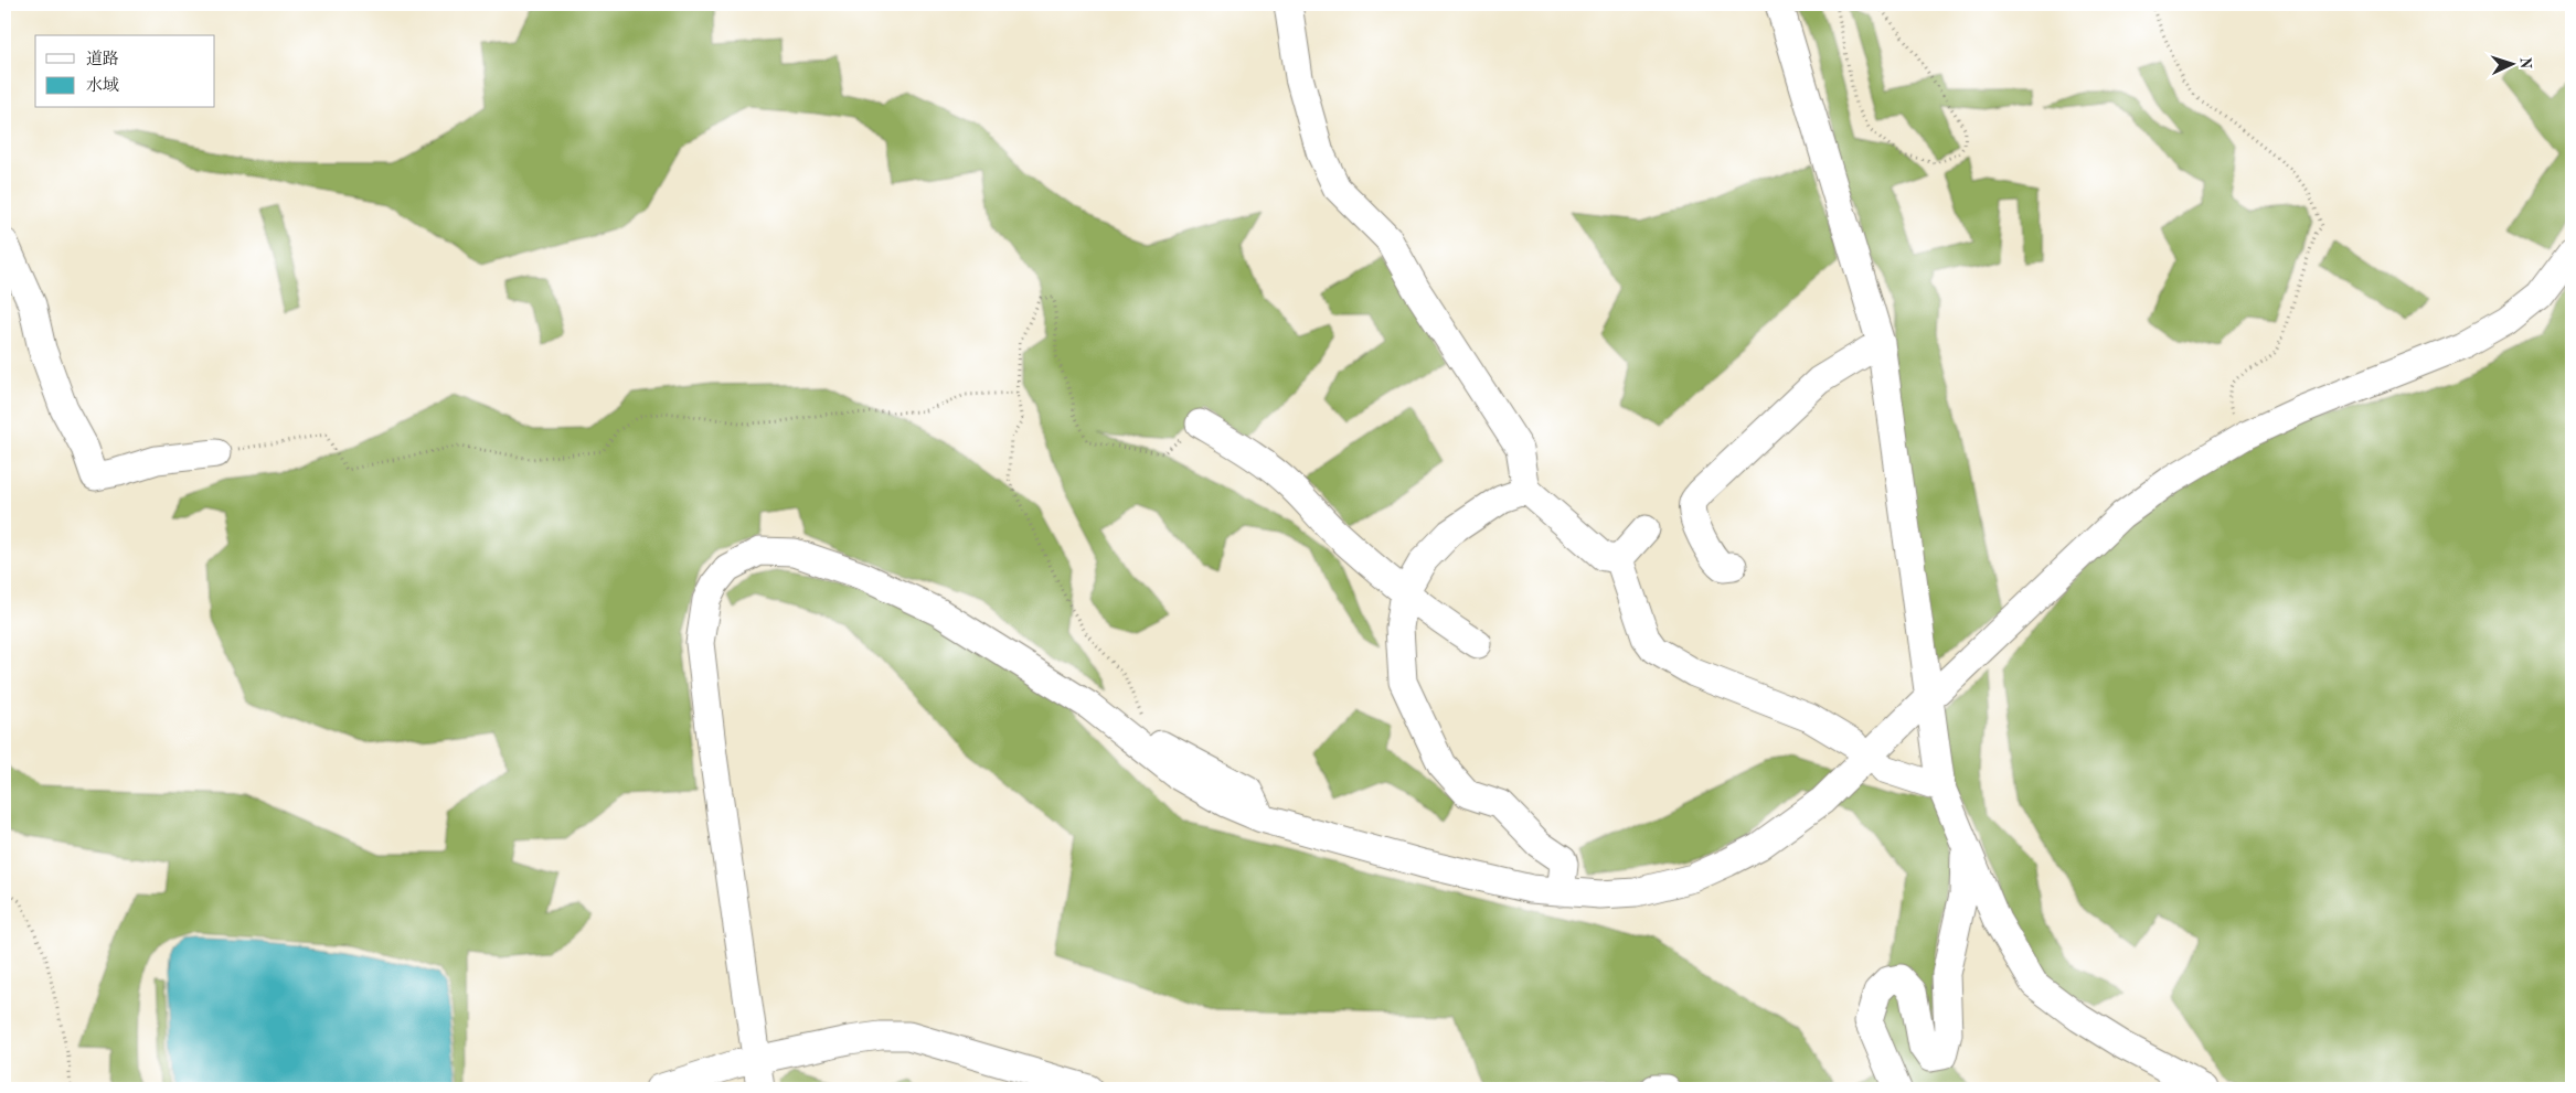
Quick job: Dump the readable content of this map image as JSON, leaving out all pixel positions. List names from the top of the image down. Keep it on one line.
{"legend":["道路","水域"],"north":"right"}
